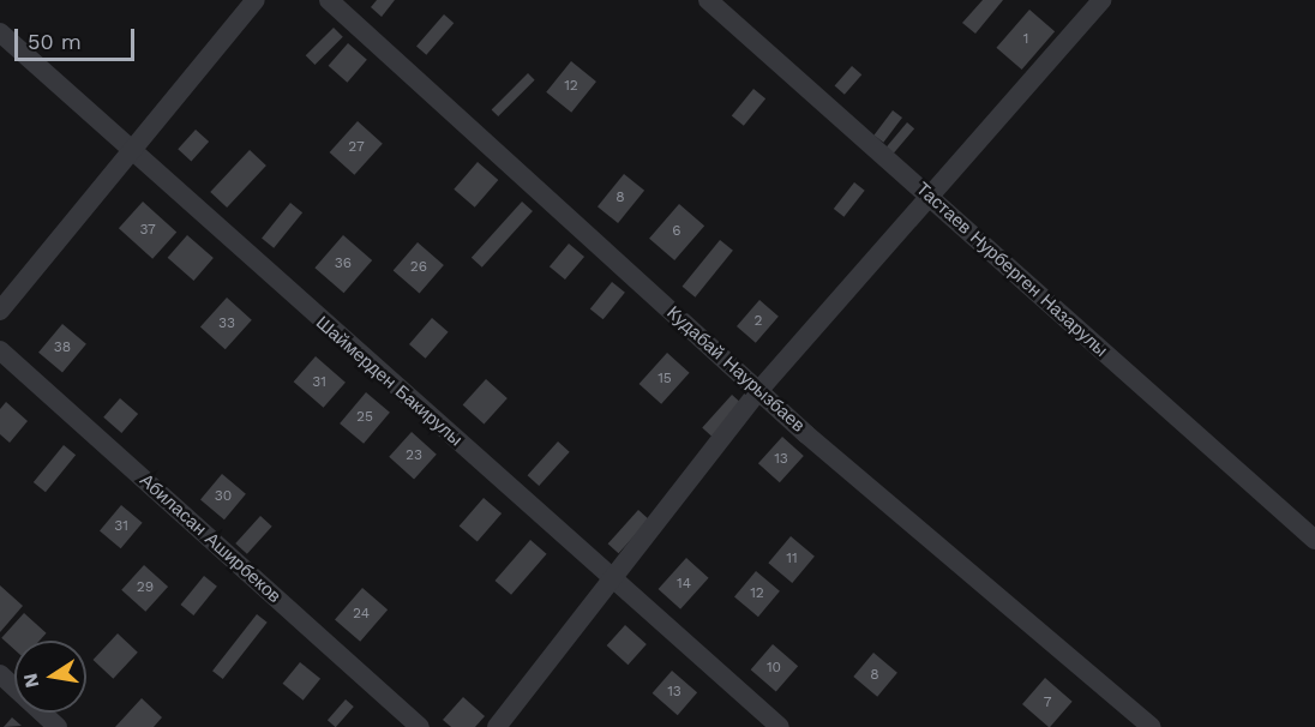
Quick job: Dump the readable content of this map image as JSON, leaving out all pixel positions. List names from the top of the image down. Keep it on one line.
{"streets":{"street":["Тастаев Нурберген Назарулы","Кудабай Наурызбаев","Шаймерден Бакирулы","Абиласан Аширбеков"]},"house_numbers":["1","12","27","8","37","6","36","26","2","33","38","15","31","25","23","13","30","31","11","14","29","12","24","10","8","13","7"],"scale_bar":"50 m","north":"left"}
